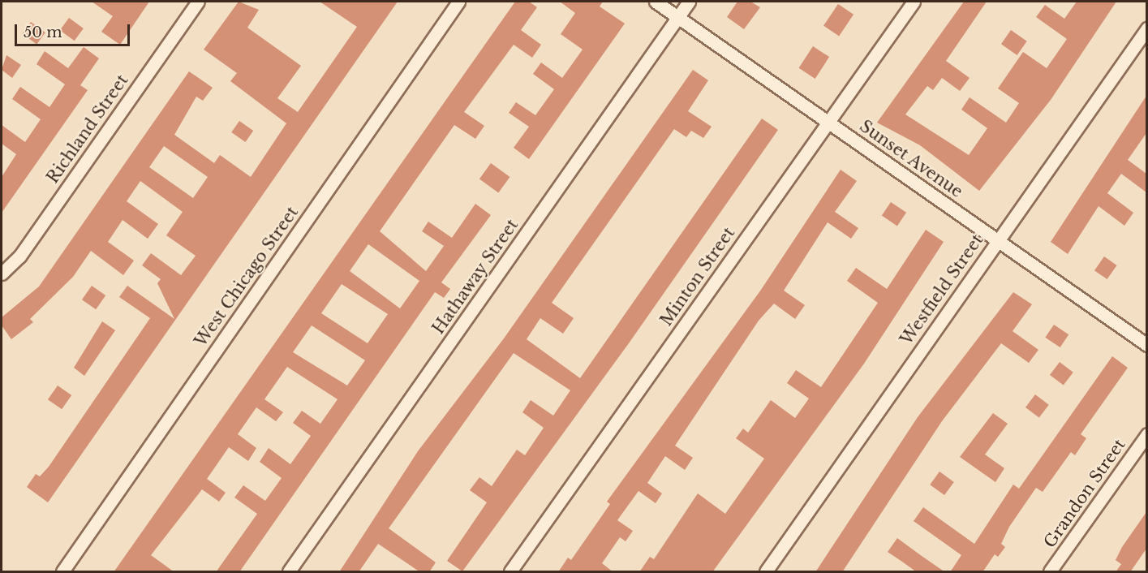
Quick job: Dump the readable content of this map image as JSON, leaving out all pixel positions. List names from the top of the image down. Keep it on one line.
{"streets":{"street":["Richland Street","Sunset Avenue","West Chicago Street","Hathaway Street","Minton Street","Westfield Street","Grandon Street"]},"crossings":[["Sunset Avenue","Hathaway Street"],["Sunset Avenue","Minton Street"],["Sunset Avenue","Westfield Street"]],"scale_bar":"50 m"}
